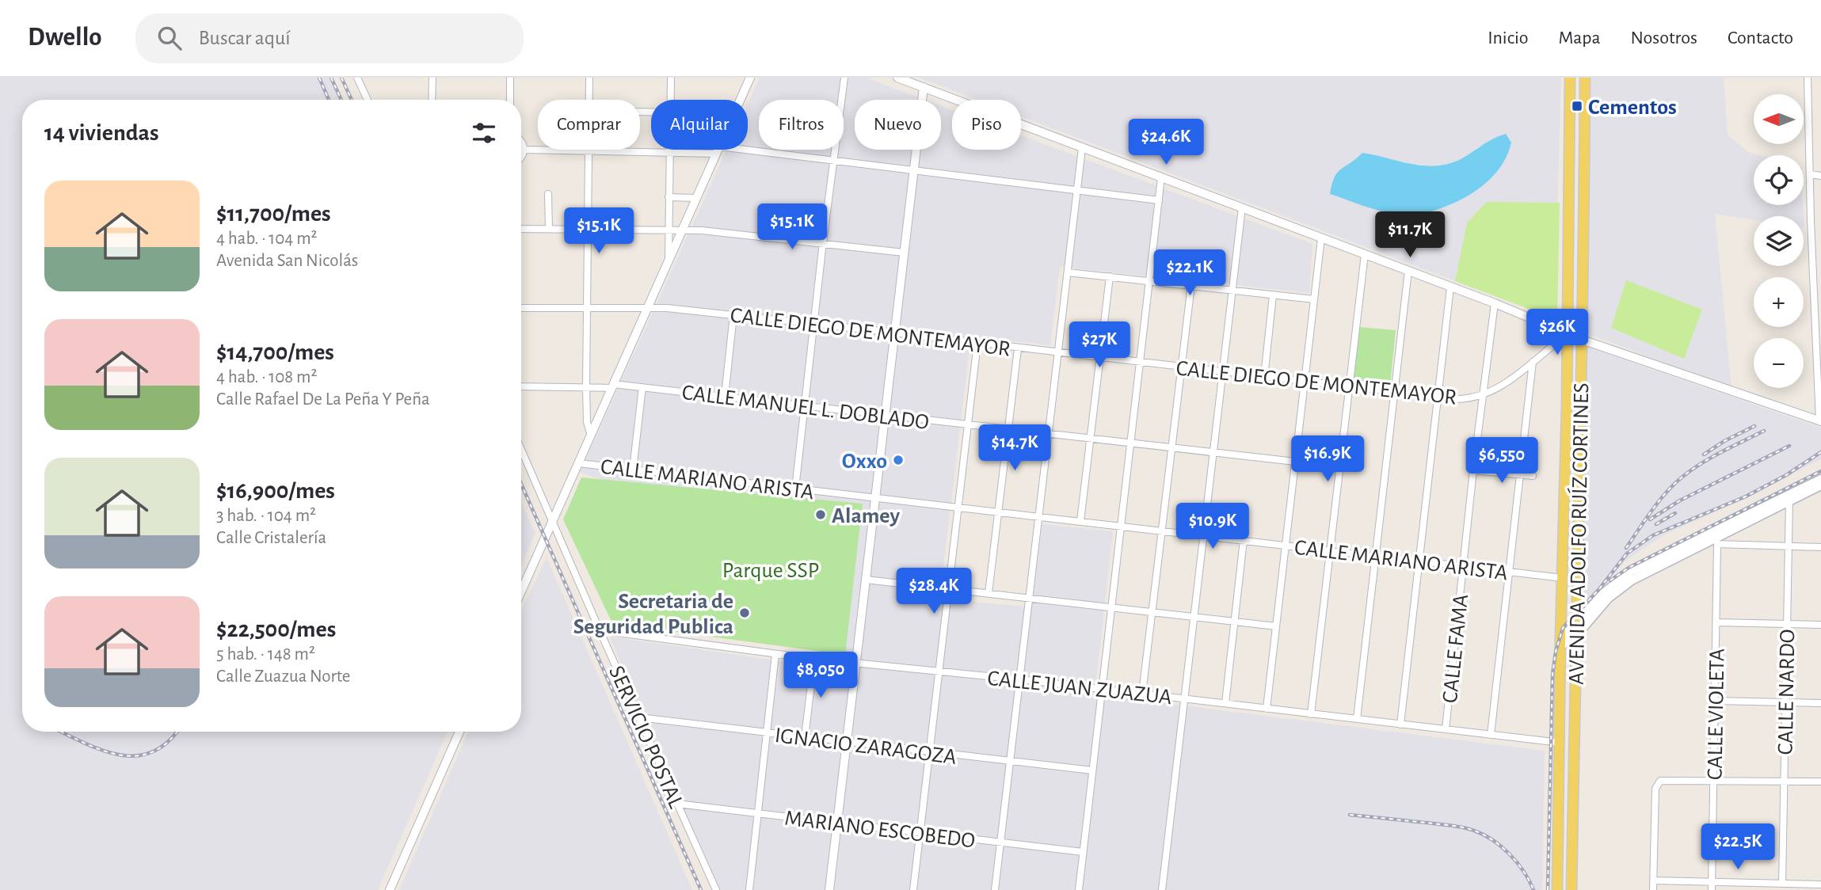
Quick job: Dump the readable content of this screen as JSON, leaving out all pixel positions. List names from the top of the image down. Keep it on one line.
{"streets":{"main road":["AVENIDA ADOLFO RUÍZ CORTINES"],"street":["CALLE DIEGO DE MONTEMAYOR","CALLE MANUEL L. DOBLADO","CALLE MARIANO ARISTA","CALLE FAMA","CALLE JUAN ZUAZUA","CALLE NARDO","CALLE VIOLETA","SERVICIO POSTAL","IGNACIO ZARAGOZA","MARIANO ESCOBEDO"]},"crossings":[["CALLE DIEGO DE MONTEMAYOR","AVENIDA ADOLFO RUÍZ CORTINES"],["CALLE DIEGO DE MONTEMAYOR","CALLE FAMA"],["CALLE MARIANO ARISTA","AVENIDA ADOLFO RUÍZ CORTINES"],["CALLE MARIANO ARISTA","CALLE FAMA"],["AVENIDA ADOLFO RUÍZ CORTINES","CALLE JUAN ZUAZUA"],["CALLE FAMA","CALLE JUAN ZUAZUA"],["CALLE JUAN ZUAZUA","SERVICIO POSTAL"],["SERVICIO POSTAL","IGNACIO ZARAGOZA"],["SERVICIO POSTAL","MARIANO ESCOBEDO"]],"parks":["Parque SSP"],"places":{"transit":["Cementos"],"other":["Oxxo","Alamey","Secretaria de Seguridad Publica"]},"north":"left","page":{"header":"Dwello","search":"Buscar aquí","nav":["Inicio","Mapa","Nosotros","Contacto"],"map_buttons":["+","−"],"chip":["Comprar","Alquilar","Filtros","Nuevo","Piso"],"heading":"14 viviendas","price":["$24.6K","$15.1K","$15.1K","$11.7K","$22.1K","$26K","$27K","$14.7K","$16.9K","$6,550","$10.9K","$28.4K","$8,050","$22.5K"],"list":[{"name":"$11,700/mes","note":"4 hab. · 104 m² · Avenida San Nicolás"},{"name":"$14,700/mes","note":"4 hab. · 108 m² · Calle Rafael De La Peña Y Peña"},{"name":"$16,900/mes","note":"3 hab. · 104 m² · Calle Cristalería"},{"name":"$22,500/mes","note":"5 hab. · 148 m² · Calle Zuazua Norte"}]}}
